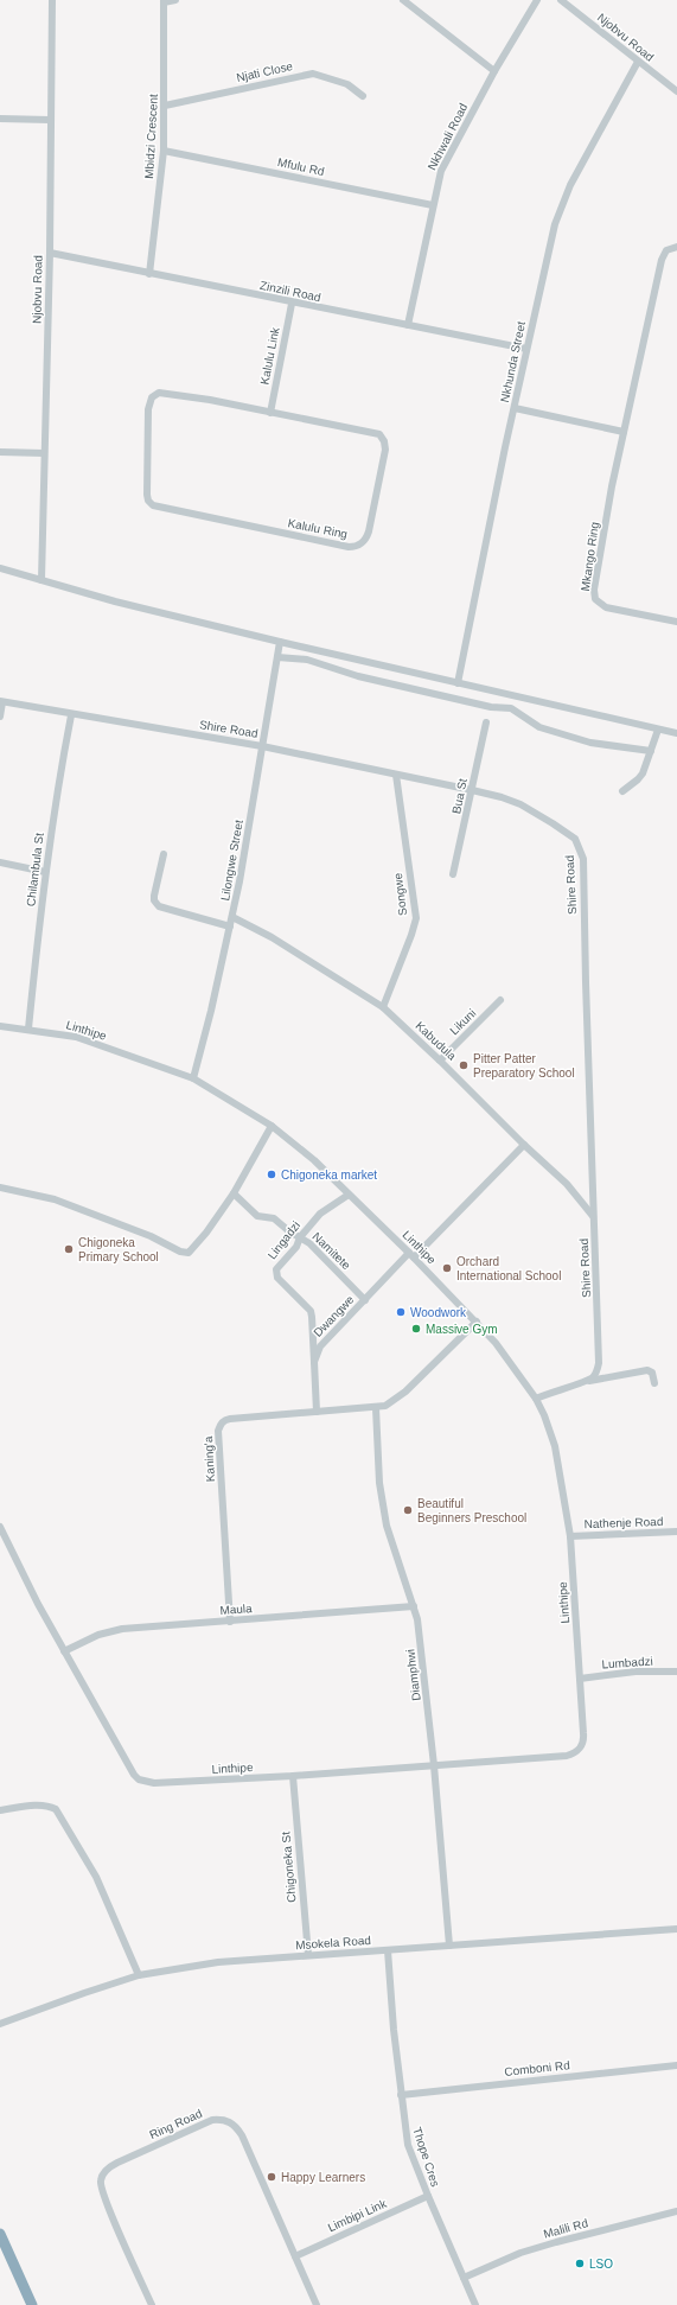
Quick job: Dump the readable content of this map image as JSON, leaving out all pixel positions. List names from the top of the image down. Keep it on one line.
{"streets":{"street":["Njobvu Road","Njati Close","Mbidzi Crescent","Nkhwali Road","Mfulu Rd","Zinzili Road","Kalulu Link","Nkhunda Street","Kalulu Ring","Mkango Ring","Shire Road","Bua St","Lilongwe Street","Chilambula St","Songwe","Likuni","Linthipe","Kabudula","Lingadzi","Namitete","Dwangwe","Kaning'a","Nathenje Road","Maula","Lumbadzi","Diamphwi","Chigoneka St","Msokela Road","Comboni Rd","Ring Road","Thope Cres","Limbipi Link","Malili Rd"]},"crossings":[["Njobvu Road","Zinzili Road"],["Njobvu Road","Nkhunda Street"],["Njati Close","Mbidzi Crescent"],["Mbidzi Crescent","Mfulu Rd"],["Mbidzi Crescent","Zinzili Road"],["Nkhwali Road","Mfulu Rd"],["Nkhwali Road","Zinzili Road"],["Zinzili Road","Kalulu Link"],["Zinzili Road","Nkhunda Street"],["Kalulu Link","Kalulu Ring"],["Shire Road","Bua St"],["Shire Road","Lilongwe Street"],["Shire Road","Chilambula St"],["Shire Road","Songwe"],["Shire Road","Kabudula"],["Lilongwe Street","Linthipe"],["Lilongwe Street","Kabudula"],["Chilambula St","Linthipe"],["Songwe","Kabudula"],["Likuni","Kabudula"],["Linthipe","Lingadzi"],["Linthipe","Dwangwe"],["Linthipe","Nathenje Road"],["Linthipe","Maula"],["Linthipe","Lumbadzi"],["Linthipe","Diamphwi"],["Linthipe","Chigoneka St"],["Kabudula","Dwangwe"],["Lingadzi","Namitete"],["Lingadzi","Dwangwe"],["Namitete","Dwangwe"],["Kaning'a","Maula"],["Kaning'a","Diamphwi"],["Maula","Diamphwi"],["Diamphwi","Msokela Road"],["Chigoneka St","Msokela Road"],["Msokela Road","Thope Cres"],["Comboni Rd","Thope Cres"],["Ring Road","Limbipi Link"],["Thope Cres","Limbipi Link"],["Thope Cres","Malili Rd"]],"places":["Pitter Patter Preparatory School","Chigoneka market","Chigoneka Primary School","Orchard International School","Woodwork","Massive Gym","Beautiful Beginners Preschool","Happy Learners","LSO"]}
